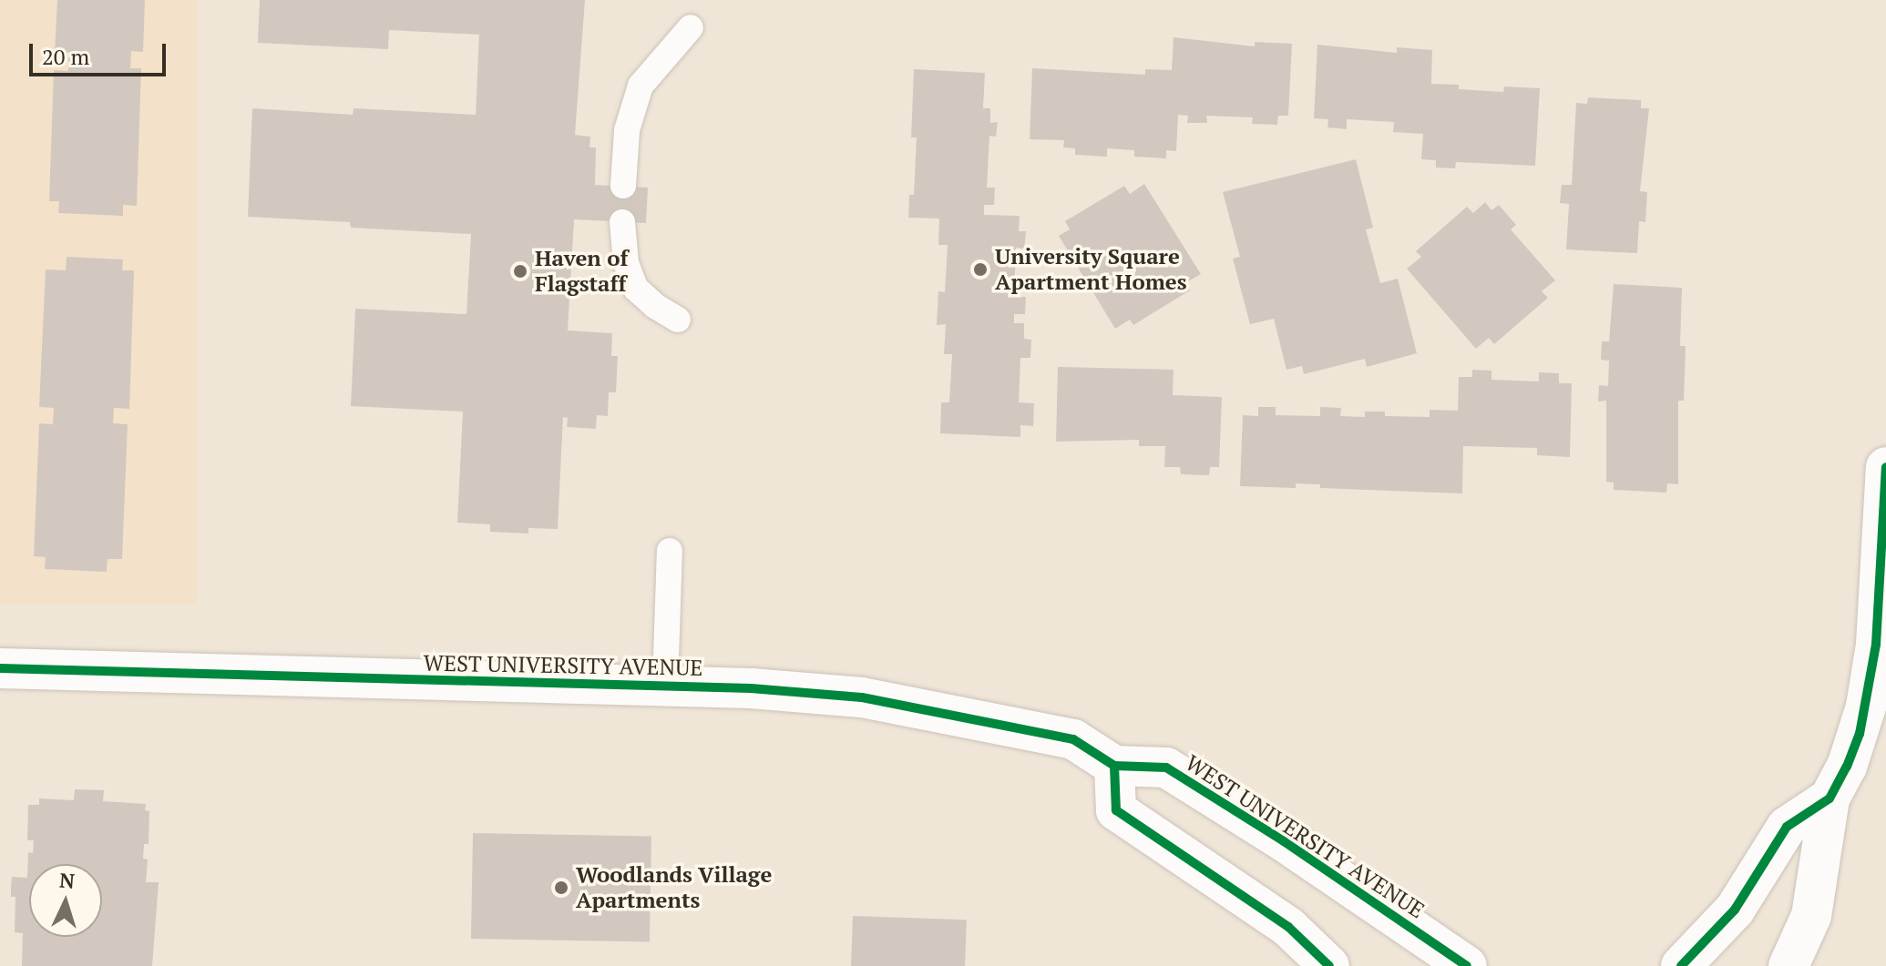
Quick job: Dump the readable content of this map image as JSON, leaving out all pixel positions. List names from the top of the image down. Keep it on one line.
{"streets":{"street":["WEST UNIVERSITY AVENUE"]},"places":["University Square Apartment Homes","Haven of Flagstaff","Woodlands Village Apartments"],"scale_bar":"20 m","north":"top"}
